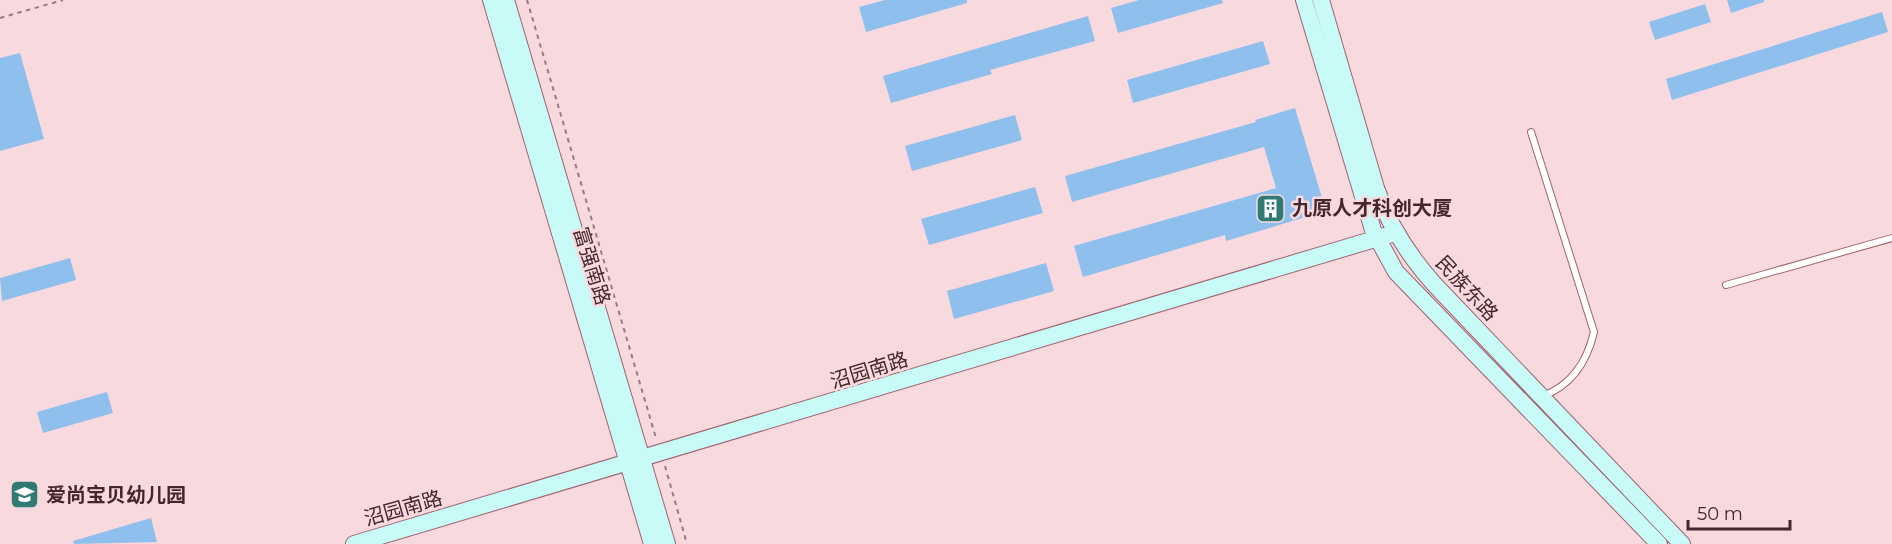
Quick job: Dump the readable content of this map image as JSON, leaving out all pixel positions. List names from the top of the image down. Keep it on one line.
{"streets":{"main road":["富强南路","民族东路","沼园南路"]},"crossings":[["富强南路","沼园南路"],["民族东路","沼园南路"]],"places":{"building":["九原人才科创大厦"],"school or university":["爱尚宝贝幼儿园"]},"scale_bar":"50 m"}
